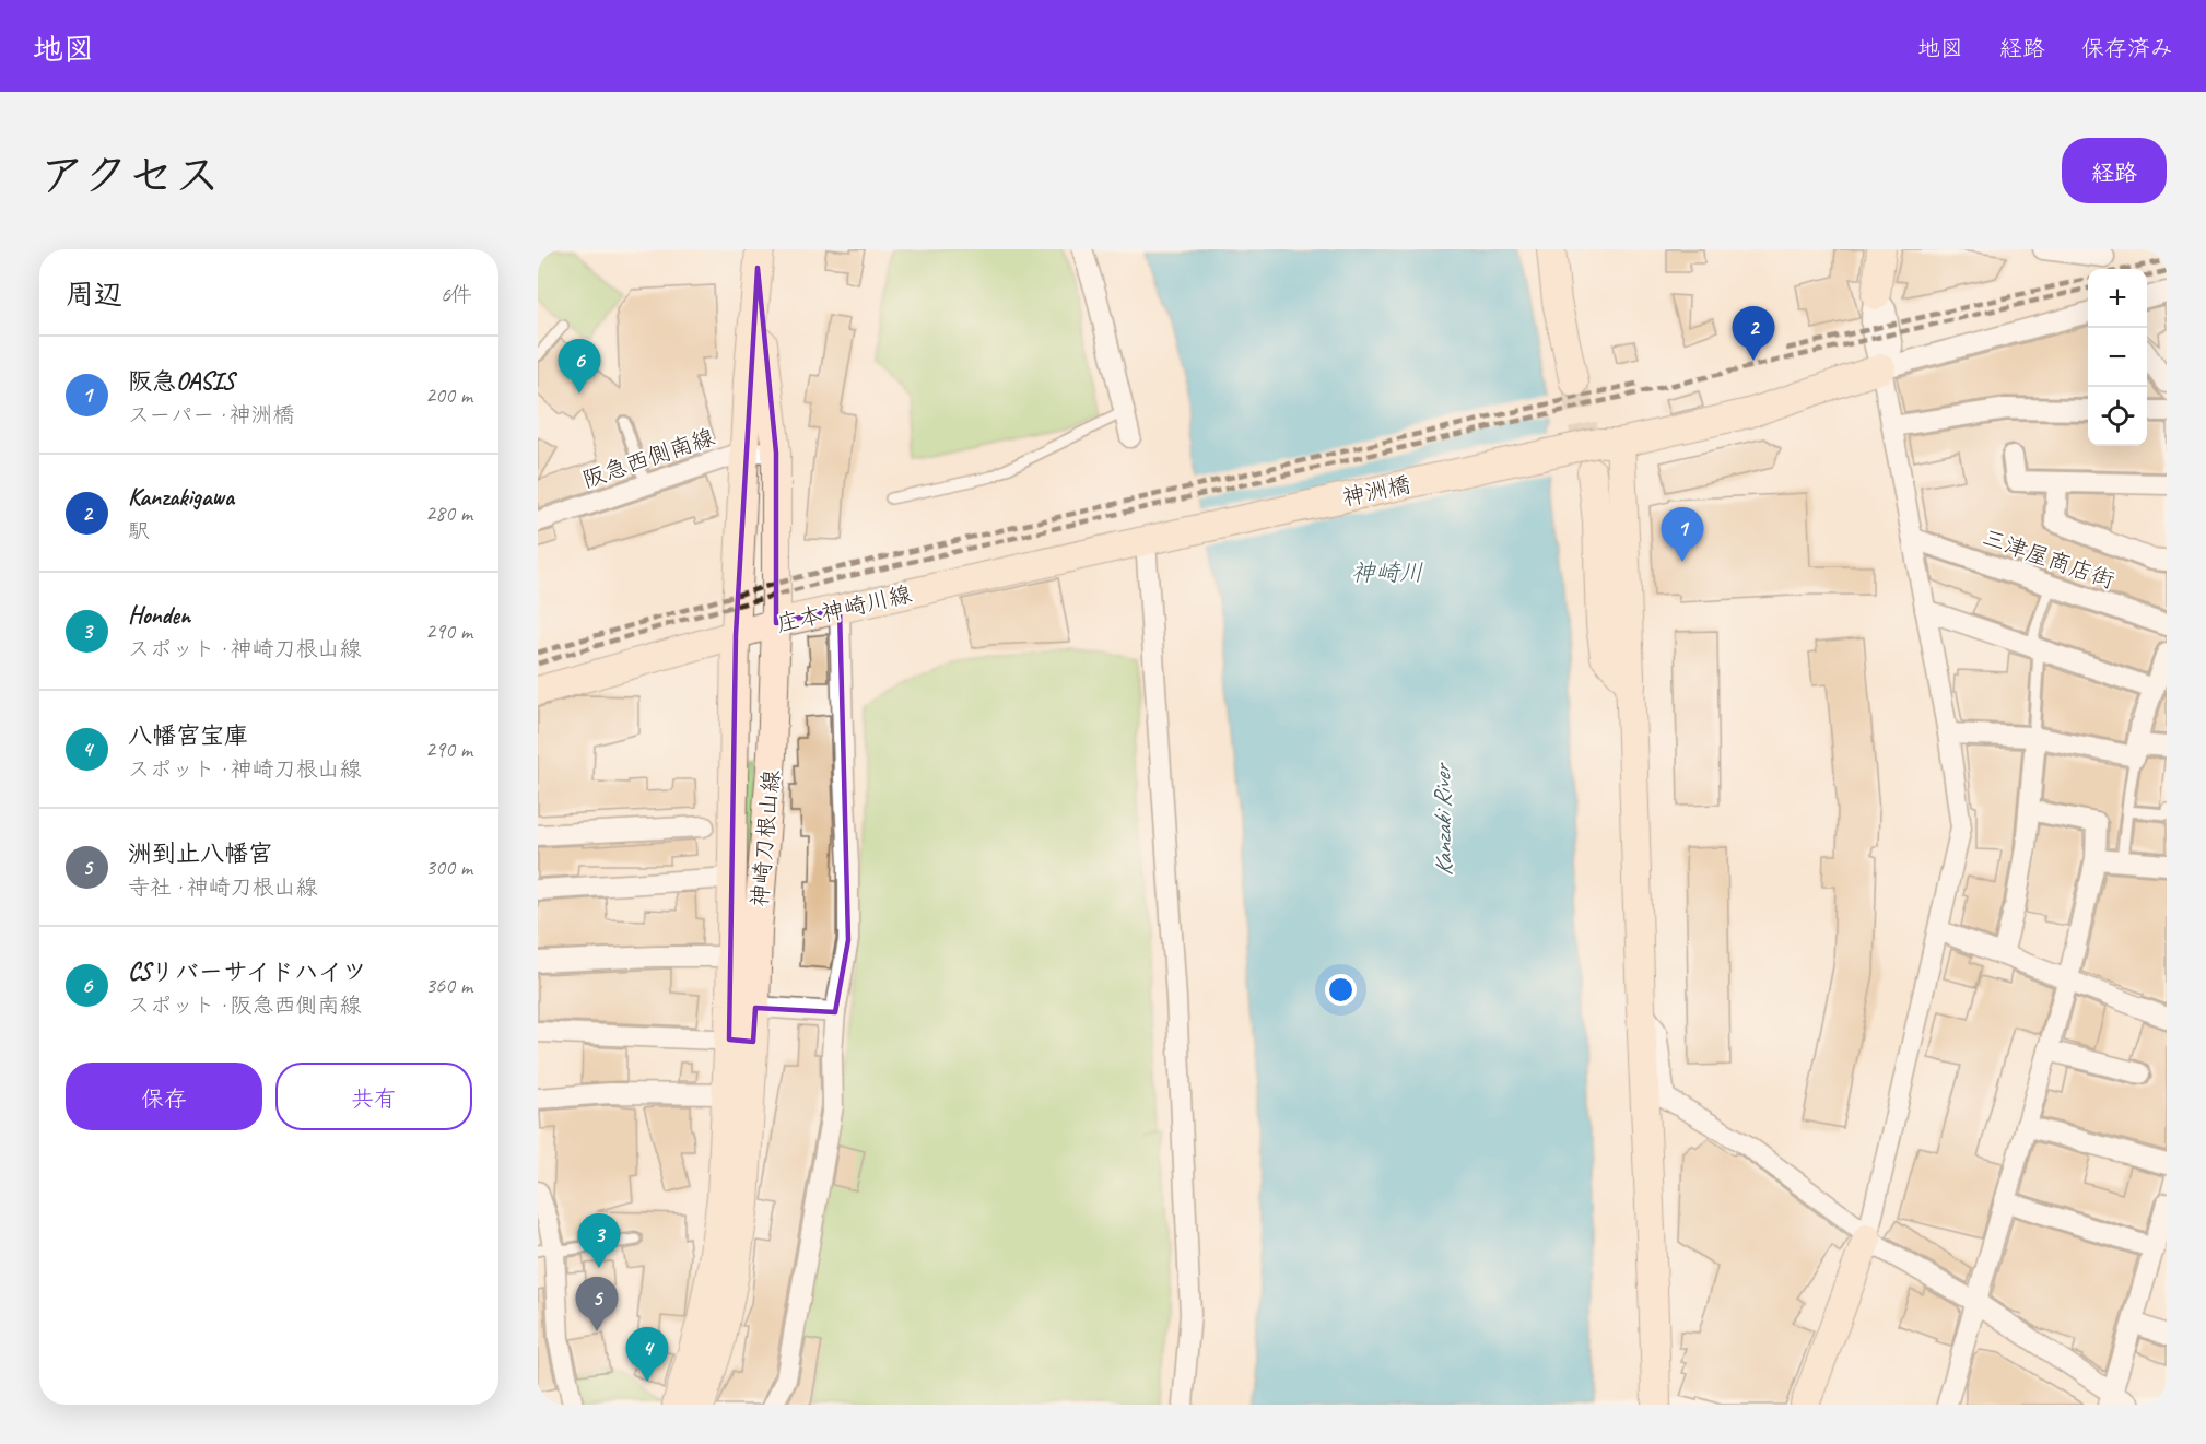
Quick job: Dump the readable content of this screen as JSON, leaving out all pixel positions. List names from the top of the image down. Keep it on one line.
{"streets":{"street":["阪急西側南線","神洲橋","三津屋商店街","庄本神崎川線","神崎刀根山線"]},"crossings":[["阪急西側南線","神崎刀根山線"],["神洲橋","庄本神崎川線"],["庄本神崎川線","神崎刀根山線"]],"water":["神崎川","Kanzaki River"],"page":{"header":"地図","nav":["地図","経路","保存済み"],"title":"アクセス","buttons":["経路",["保存","共有"]],"heading":["周辺","6件"],"map_buttons":["+","−"],"pins":["2","6","1","3","5","4"],"list":[{"mark":"1","name":"阪急OASIS","note":"スーパー · 神洲橋","value":"200 m"},{"mark":"2","name":"Kanzakigawa","note":"駅","value":"280 m"},{"mark":"3","name":"Honden","note":"スポット · 神崎刀根山線","value":"290 m"},{"mark":"4","name":"八幡宮宝庫","note":"スポット · 神崎刀根山線","value":"290 m"},{"mark":"5","name":"洲到止八幡宮","note":"寺社 · 神崎刀根山線","value":"300 m"},{"mark":"6","name":"CSリバーサイドハイツ","note":"スポット · 阪急西側南線","value":"360 m"}]}}
